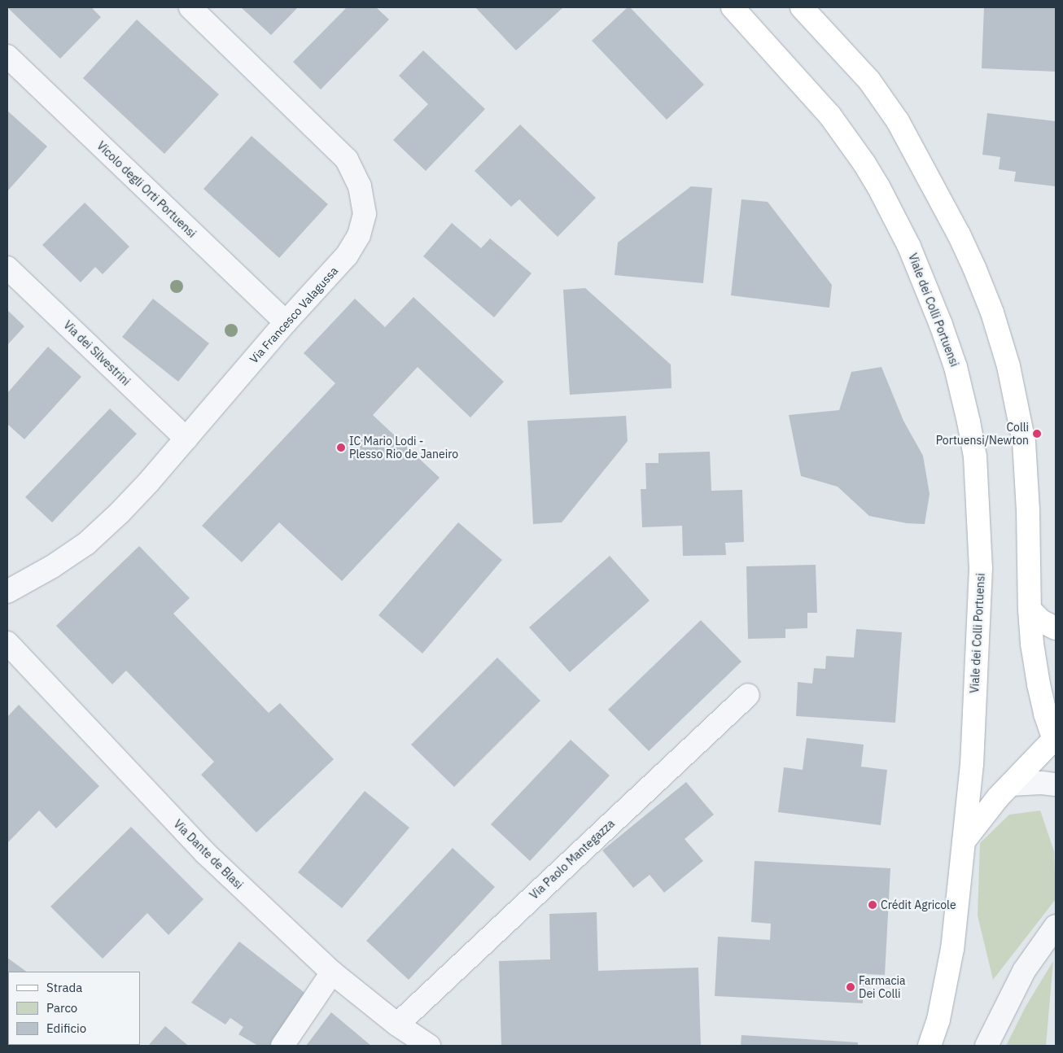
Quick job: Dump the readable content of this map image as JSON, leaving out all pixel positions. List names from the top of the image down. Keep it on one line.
{"streets":{"street":["Vicolo degli Orti Portuensi","Viale dei Colli Portuensi","Via Francesco Valagussa","Via dei Silvestrini","Via Dante de Blasi","Via Paolo Mantegazza"]},"crossings":[["Vicolo degli Orti Portuensi","Via Francesco Valagussa"],["Via Francesco Valagussa","Via dei Silvestrini"],["Via Dante de Blasi","Via Paolo Mantegazza"]],"places":["Colli Portuensi/Newton","IC Mario Lodi - Plesso Rio de Janeiro","Crédit Agricole","Farmacia Dei Colli"],"legend":["Strada","Parco","Edificio"]}
